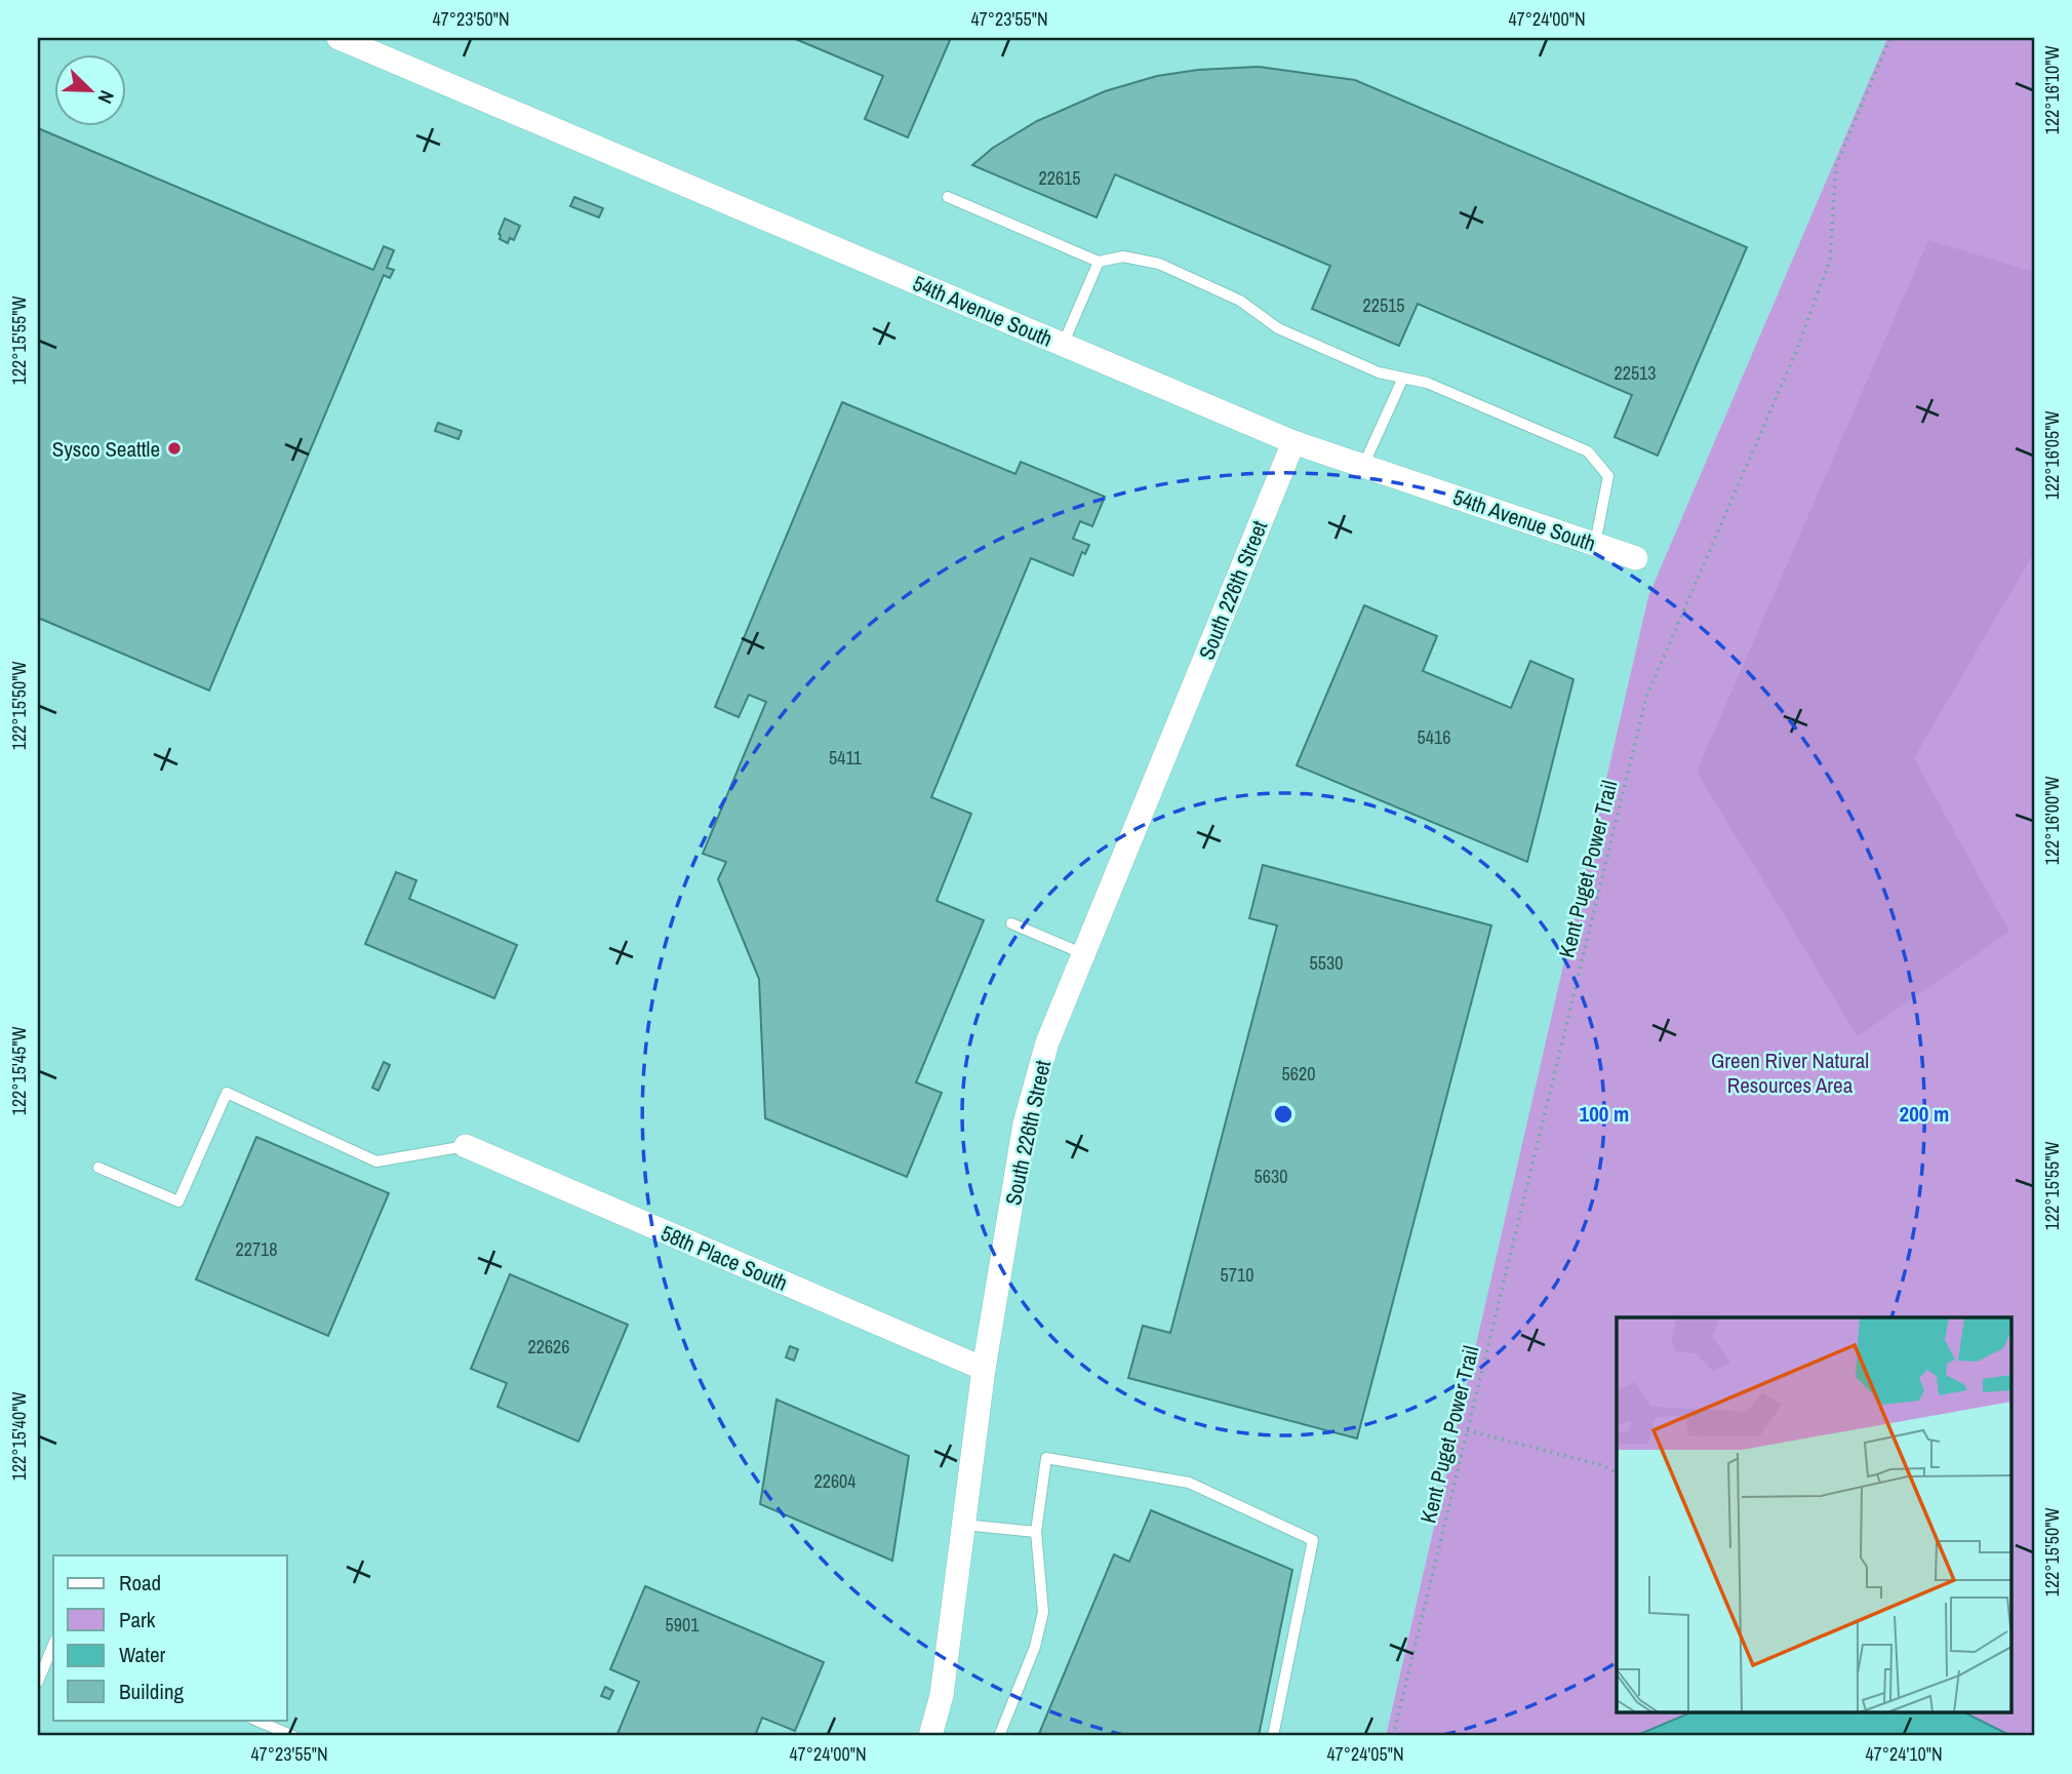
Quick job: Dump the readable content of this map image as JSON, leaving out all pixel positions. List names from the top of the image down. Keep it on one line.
{"streets":{"street":["54th Avenue South","South 226th Street","58th Place South"],"path":["Kent Puget Power Trail"]},"crossings":[["54th Avenue South","South 226th Street"],["South 226th Street","58th Place South"]],"parks":["Green River Natural Resources Area"],"places":["Sysco Seattle"],"house_numbers":["22615","22515","22513","5416","5411","5530","5620","5630","22718","5710","22626","22604","5901"],"legend":["Road","Park","Water","Building"],"north":"bottom right","coordinates":["47°23'50\"N","47°23'55\"N","47°24'00\"N","122°16'10\"W","122°15'55\"W","122°16'05\"W","122°15'50\"W","122°16'00\"W","122°15'45\"W","122°15'40\"W","47°24'05\"N","47°24'10\"N"],"rings":["100 m","200 m"]}
